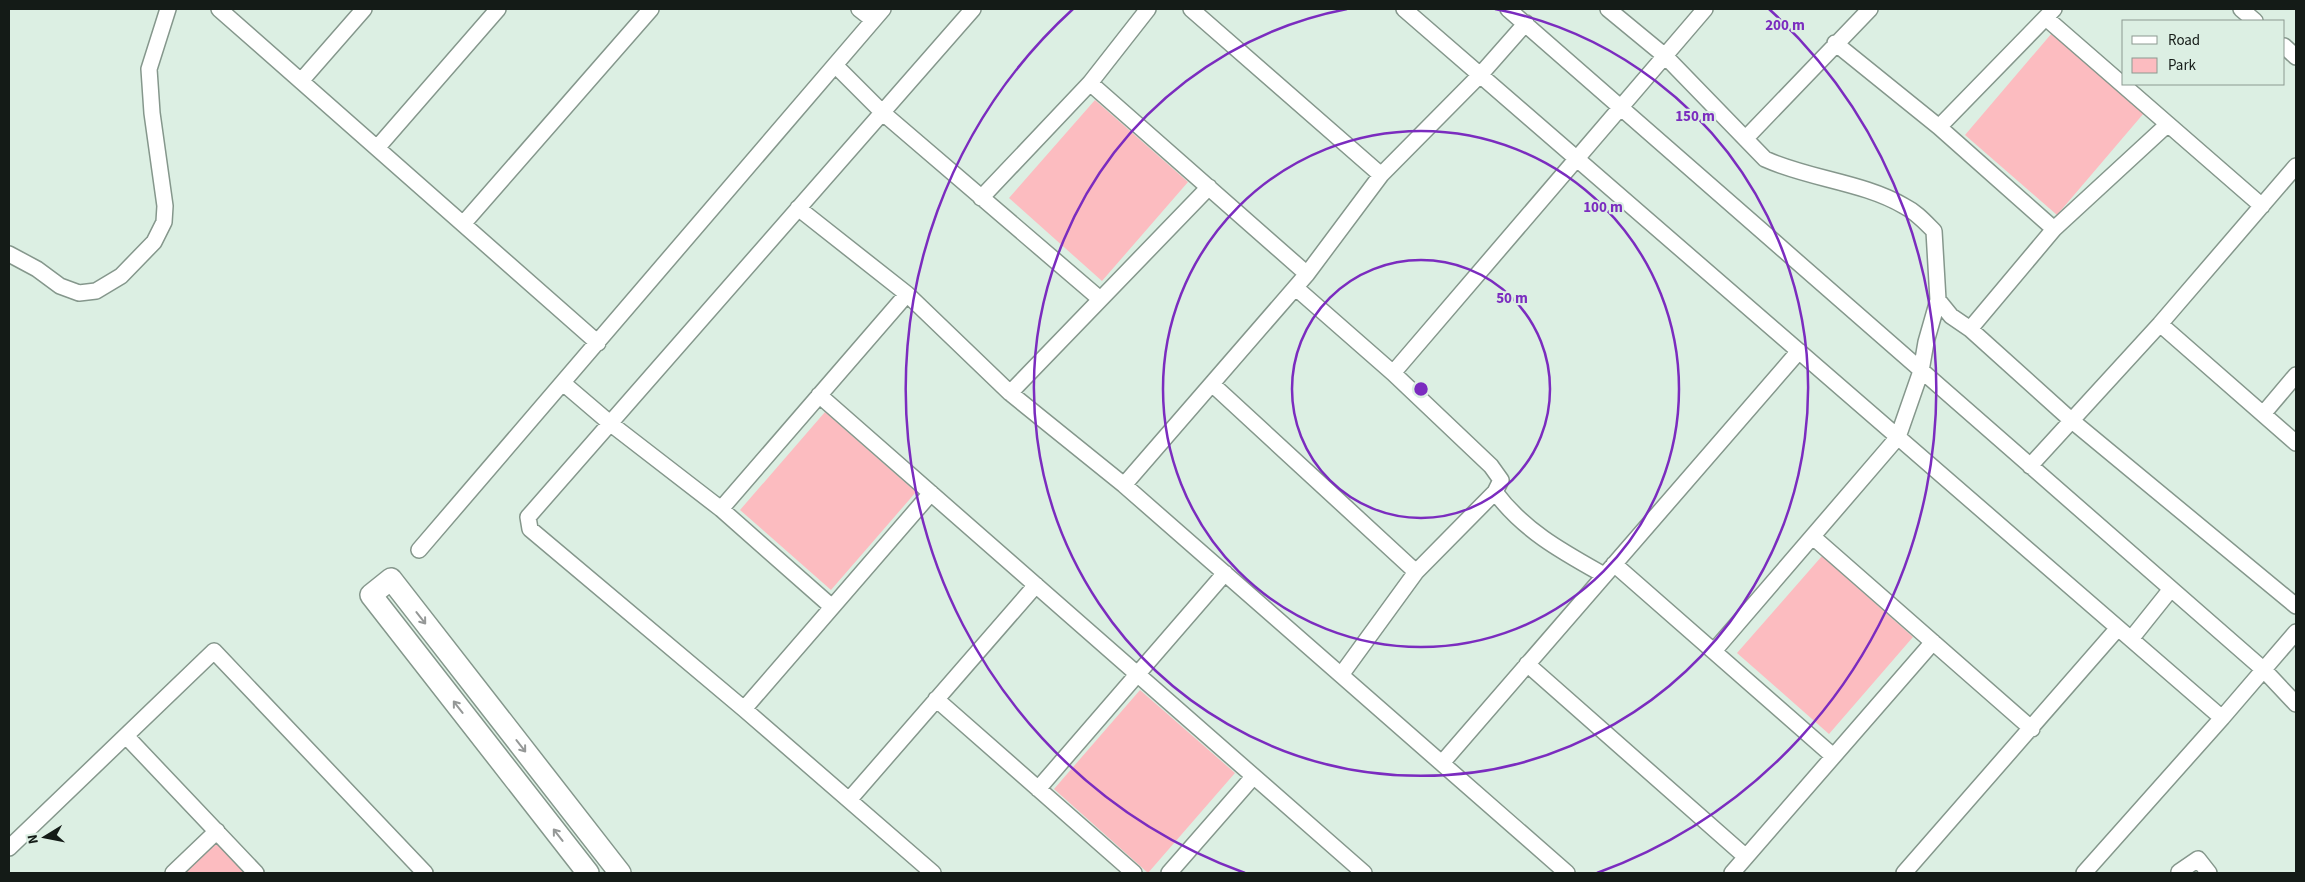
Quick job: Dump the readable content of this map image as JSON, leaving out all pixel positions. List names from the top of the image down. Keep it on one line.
{"legend":["Road","Park"],"north":"left","rings":["200 m","150 m","100 m","50 m"]}
